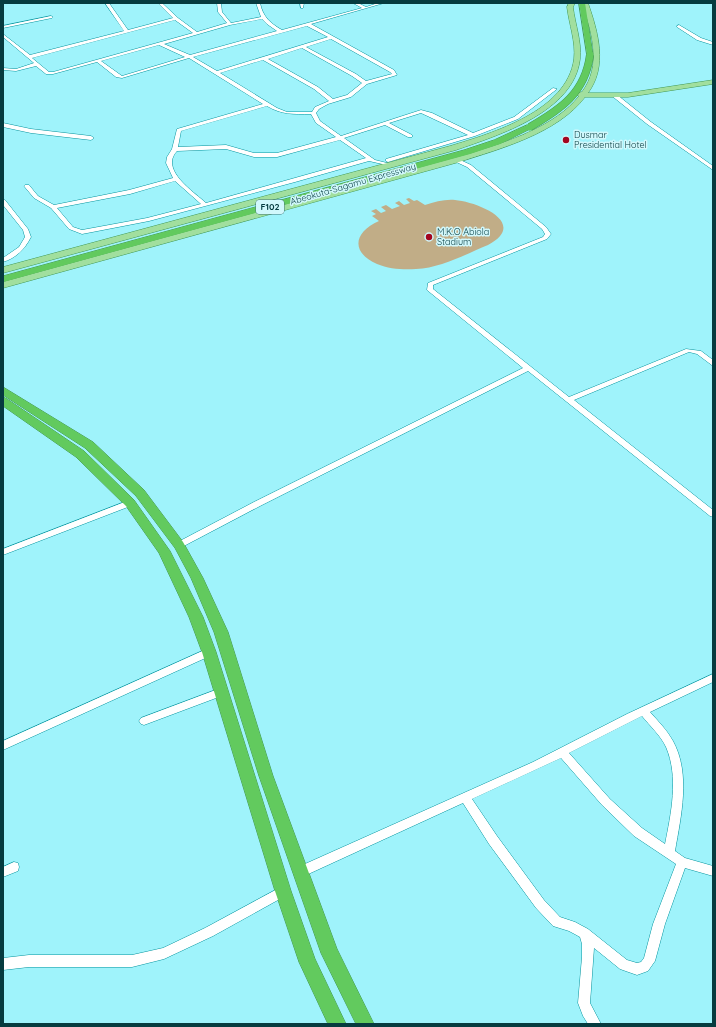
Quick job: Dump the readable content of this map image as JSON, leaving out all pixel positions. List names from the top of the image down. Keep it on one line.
{"streets":{"highway":["Abeokuta-Sagamu Expressway","F102"]},"places":["Dusmar Presidential Hotel","M.K.O Abiola Stadium"]}
